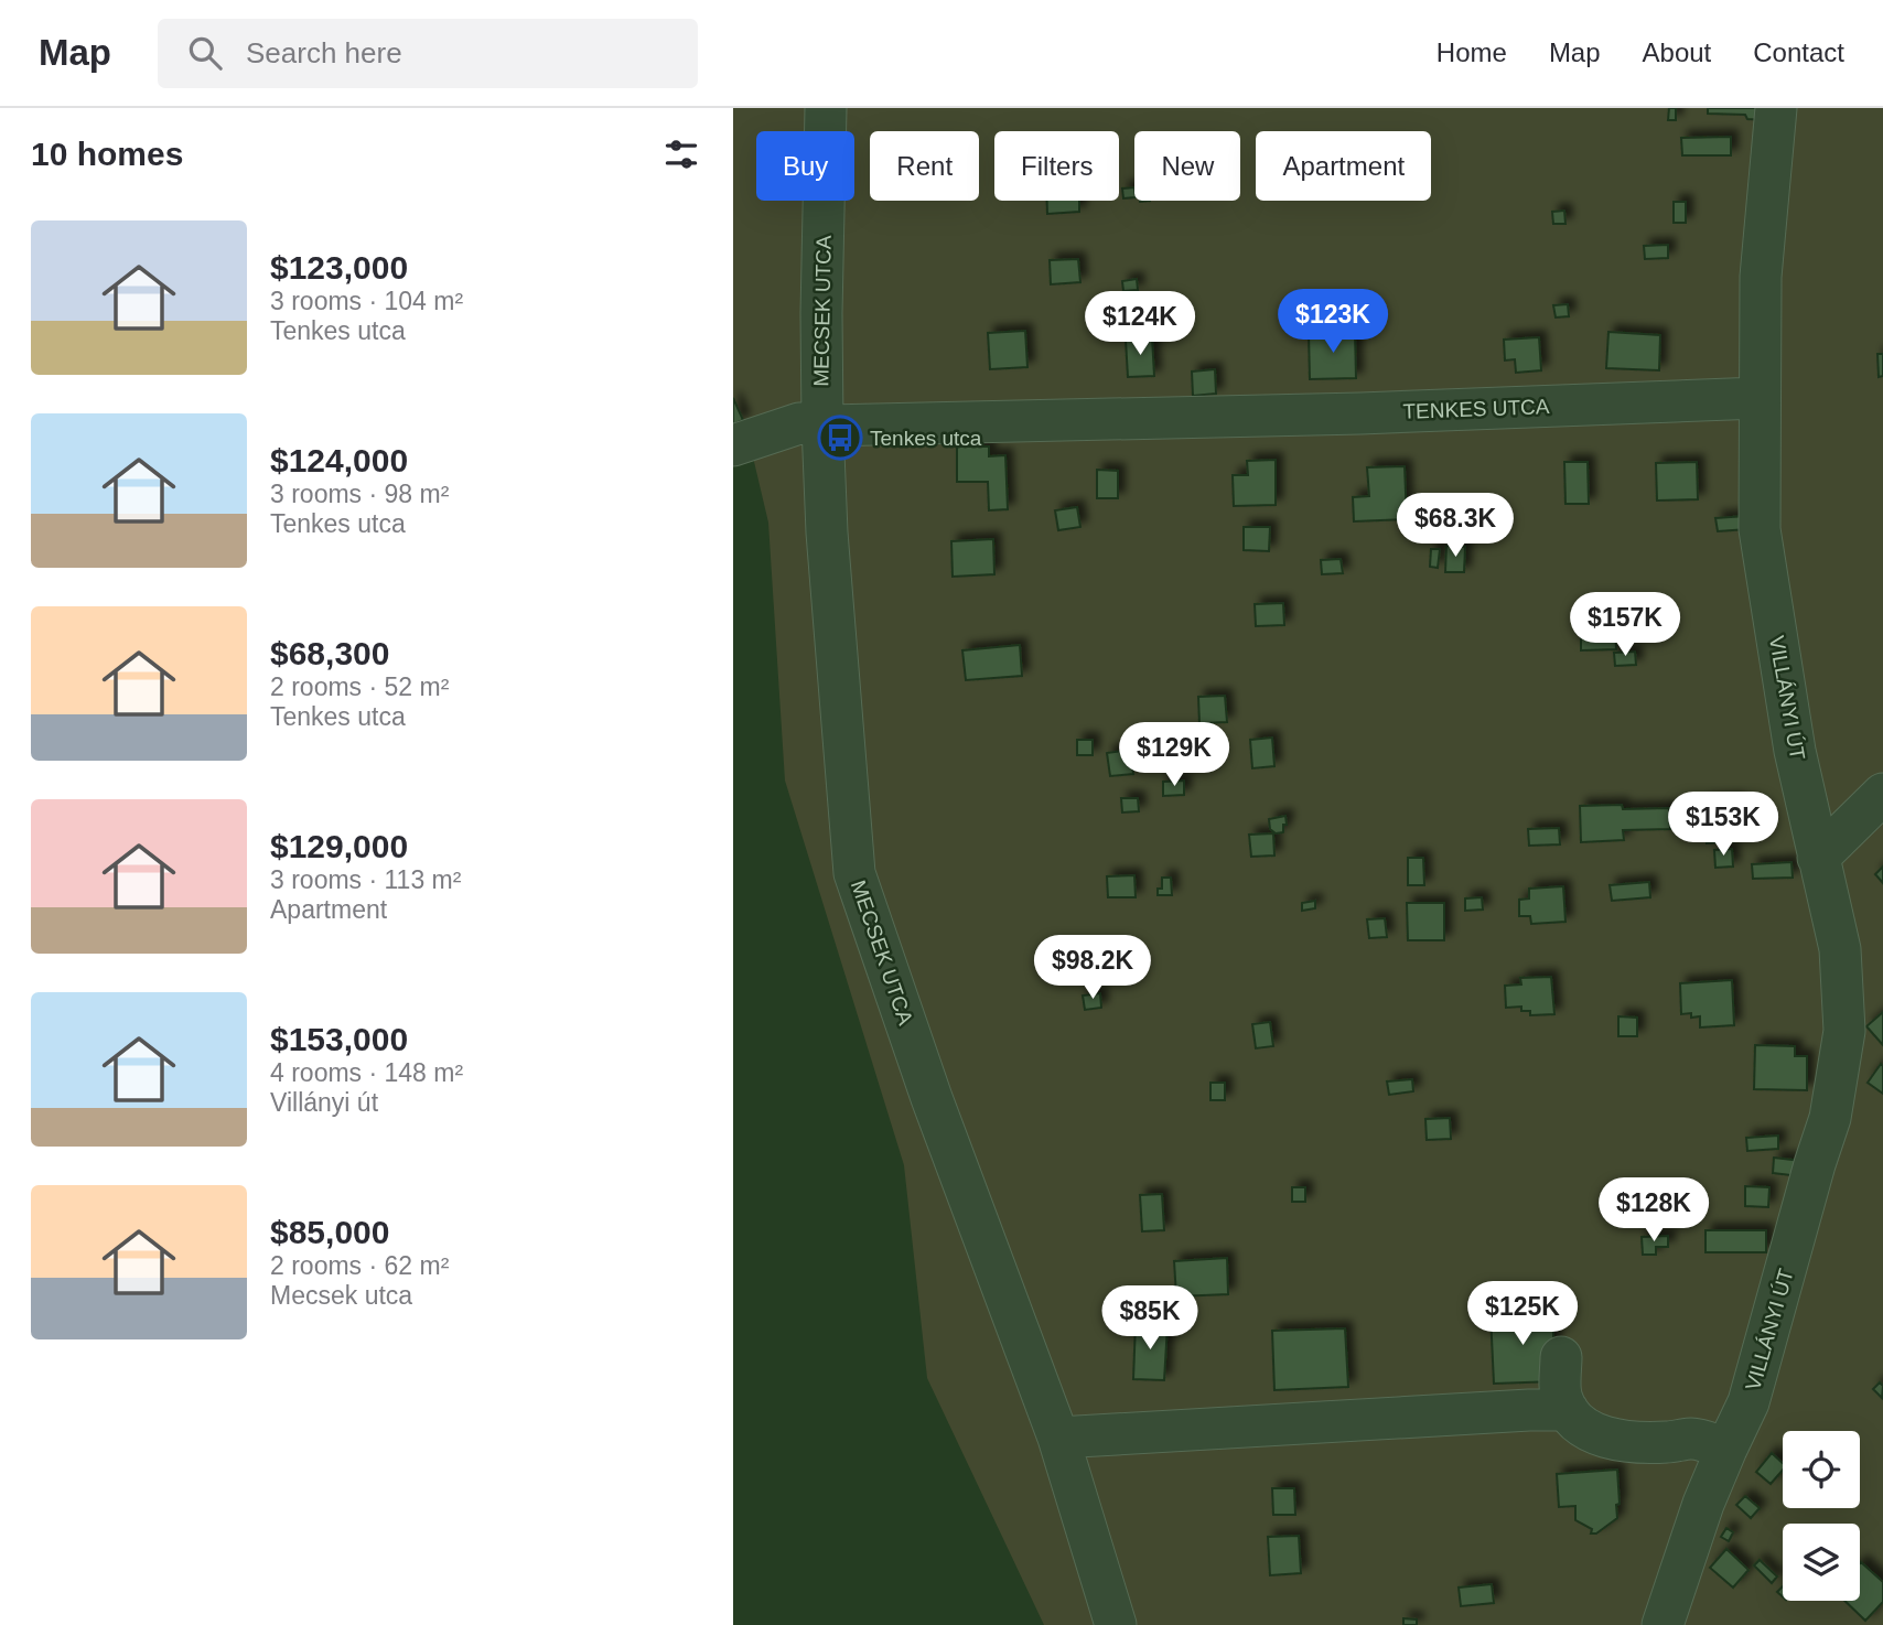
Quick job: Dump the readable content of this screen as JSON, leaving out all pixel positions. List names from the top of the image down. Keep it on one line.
{"streets":{"street":["MECSEK UTCA","TENKES UTCA","VILLÁNYI ÚT"]},"crossings":[["MECSEK UTCA","TENKES UTCA"],["TENKES UTCA","VILLÁNYI ÚT"]],"places":{"bus stop":["Tenkes utca"]},"page":{"header":"Map","search":"Search here","nav":["Home","Map","About","Contact"],"heading":"10 homes","chip":["Buy","Rent","Filters","New","Apartment"],"list":[{"name":"$123,000","note":"3 rooms · 104 m² · Tenkes utca"},{"name":"$124,000","note":"3 rooms · 98 m² · Tenkes utca"},{"name":"$68,300","note":"2 rooms · 52 m² · Tenkes utca"},{"name":"$129,000","note":"3 rooms · 113 m² · Apartment"},{"name":"$153,000","note":"4 rooms · 148 m² · Villányi út"},{"name":"$85,000","note":"2 rooms · 62 m² · Mecsek utca"}],"price":["$123K","$124K","$68.3K","$157K","$129K","$153K","$98.2K","$128K","$125K","$85K"]}}
